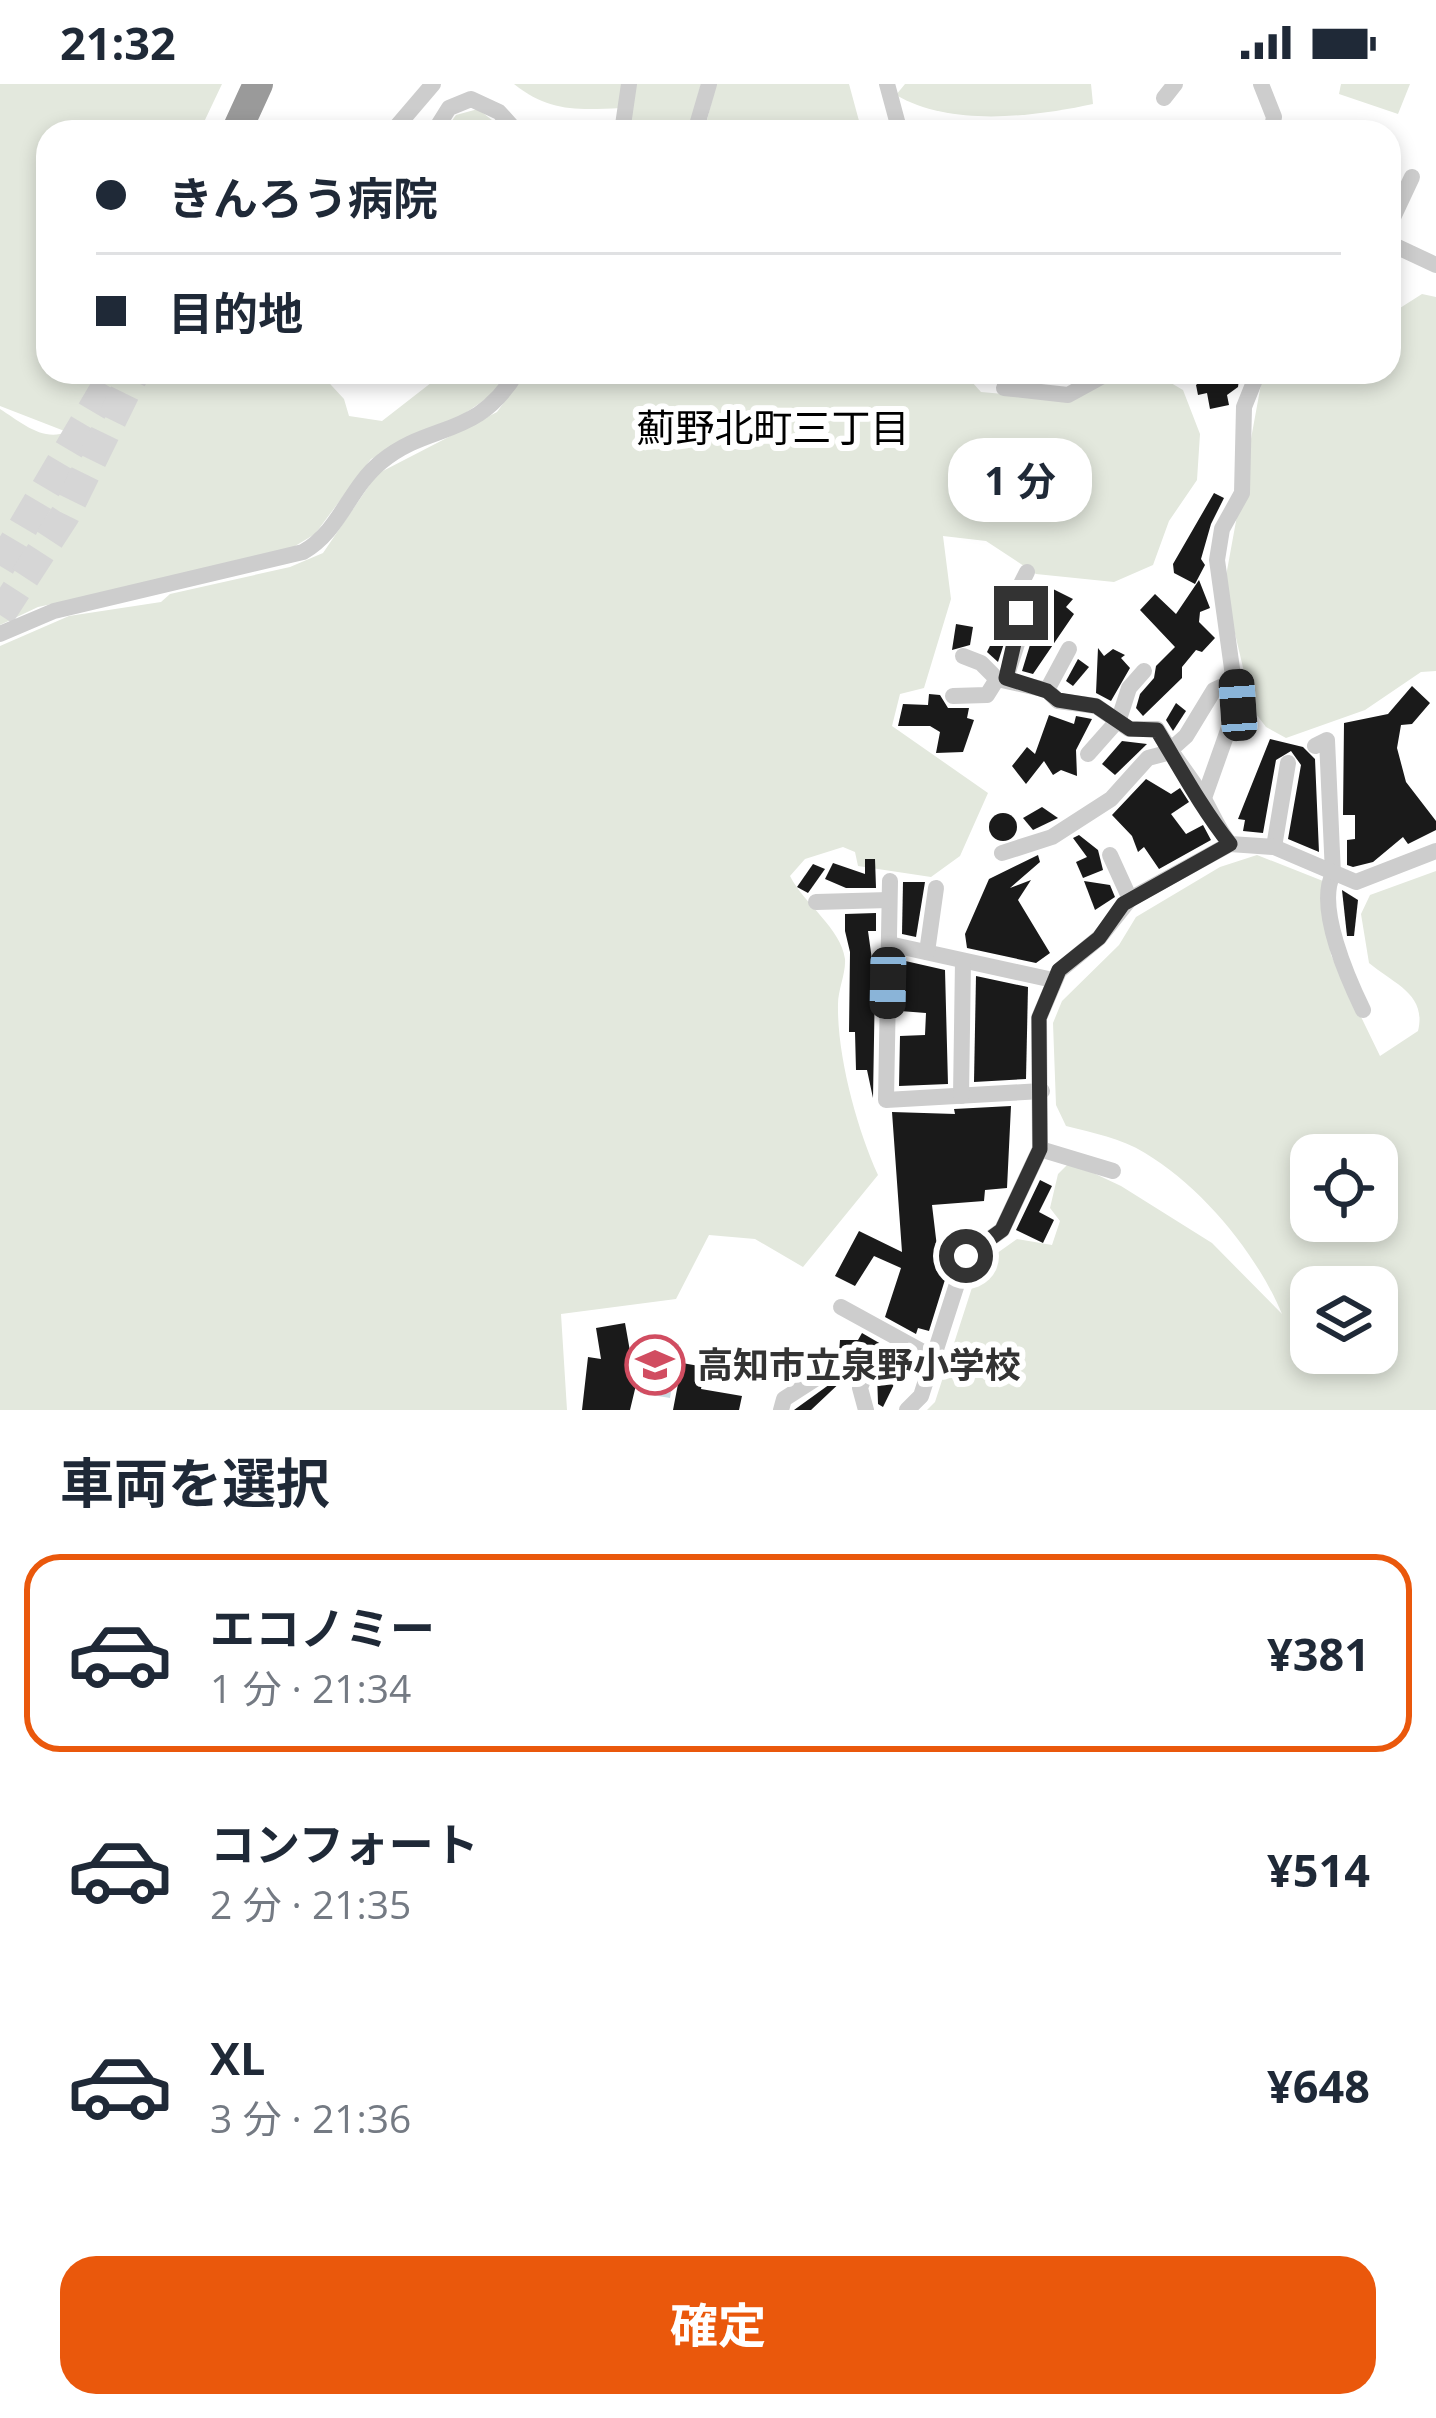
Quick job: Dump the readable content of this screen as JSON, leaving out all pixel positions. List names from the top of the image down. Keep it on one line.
{"districts":["薊野北町三丁目"],"places":{"school or university":["高知市立泉野小学校"]},"page":{"status":"21:32","banner":["きんろう病院","目的地"],"bubble":"1 分","heading":"車両を選択","list":[{"name":"エコノミー","note":"1 分 · 21:34","value":"¥381"},{"name":"コンフォート","note":"2 分 · 21:35","value":"¥514"},{"name":"XL","note":"3 分 · 21:36","value":"¥648"}],"buttons":"確定"}}
